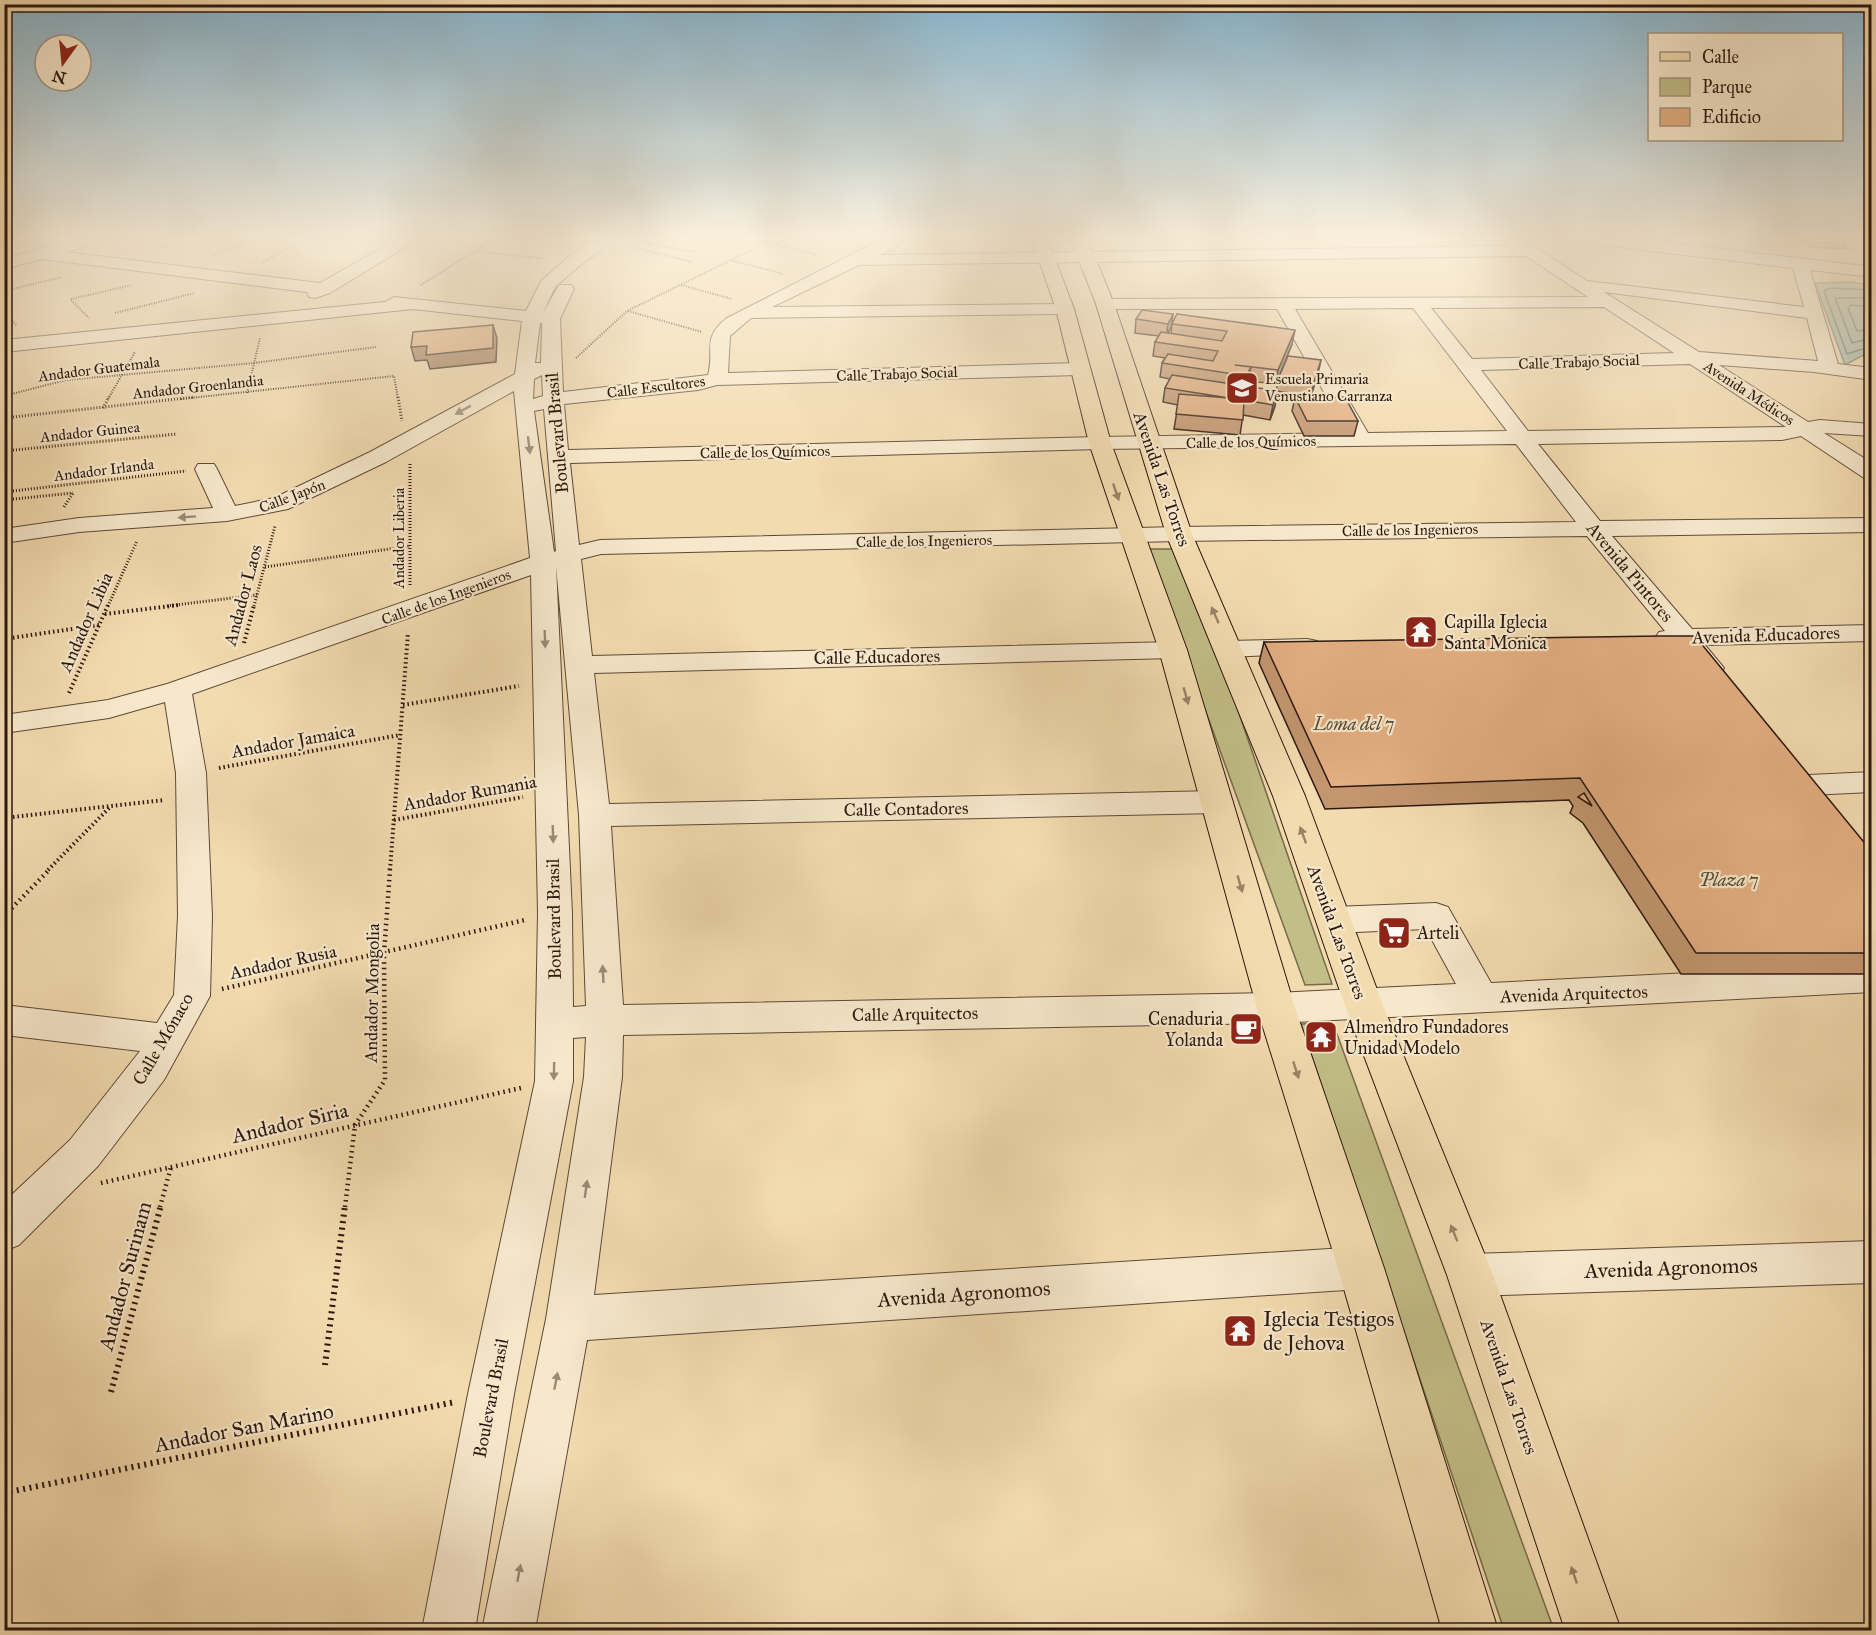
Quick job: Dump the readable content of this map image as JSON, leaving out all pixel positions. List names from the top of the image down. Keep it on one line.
{"streets":{"main road":["Avenida Las Torres"],"street":["Calle Trabajo Social","Calle Escultores","Avenida Médicos","Boulevard Brasil","Calle de los Químicos","Calle Japón","Calle de los Ingenieros","Avenida Pintores","Avenida Educadores","Calle Educadores","Calle Contadores","Avenida Arquitectos","Calle Arquitectos","Calle Mónaco","Avenida Agronomos"],"path":["Andador Guatemala","Andador Groenlandia","Andador Guinea","Andador Irlanda","Andador Liberia","Andador Laos","Andador Libia","Andador Jamaica","Andador Rumania","Andador Rusia","Andador Mongolia","Andador Siria","Andador Surinam","Andador San Marino"]},"crossings":[["Calle Trabajo Social","Calle Escultores"],["Calle Trabajo Social","Avenida Médicos"],["Calle Trabajo Social","Avenida Pintores"],["Andador Groenlandia","Calle Japón"],["Calle Escultores","Boulevard Brasil"],["Calle Escultores","Calle Japón"],["Avenida Médicos","Calle de los Químicos"],["Boulevard Brasil","Calle de los Químicos"],["Boulevard Brasil","Calle Japón"],["Boulevard Brasil","Calle de los Ingenieros"],["Boulevard Brasil","Calle Educadores"],["Boulevard Brasil","Andador Rumania"],["Boulevard Brasil","Calle Contadores"],["Boulevard Brasil","Andador Rusia"],["Boulevard Brasil","Calle Arquitectos"],["Boulevard Brasil","Andador Siria"],["Boulevard Brasil","Avenida Agronomos"],["Boulevard Brasil","Andador San Marino"],["Calle de los Químicos","Avenida Las Torres"],["Calle de los Químicos","Avenida Pintores"],["Avenida Las Torres","Calle de los Ingenieros"],["Avenida Las Torres","Avenida Arquitectos"],["Avenida Las Torres","Avenida Agronomos"],["Calle Japón","Andador Liberia"],["Calle Japón","Andador Laos"],["Calle Japón","Andador Libia"],["Calle de los Ingenieros","Andador Liberia"],["Calle de los Ingenieros","Avenida Pintores"],["Calle de los Ingenieros","Andador Laos"],["Calle de los Ingenieros","Andador Libia"],["Calle de los Ingenieros","Andador Mongolia"],["Calle de los Ingenieros","Calle Mónaco"],["Andador Liberia","Andador Mongolia"],["Avenida Pintores","Avenida Educadores"],["Andador Jamaica","Andador Mongolia"],["Andador Jamaica","Calle Mónaco"],["Andador Rumania","Andador Mongolia"],["Andador Rusia","Andador Mongolia"],["Andador Rusia","Calle Mónaco"],["Andador Mongolia","Andador Siria"],["Avenida Arquitectos","Calle Arquitectos"],["Andador Siria","Andador Surinam"]],"parks":["Loma del 7","Plaza 7"],"places":{"school or university":["Escuela Primaria Venustiano Carranza"],"temple":["Capilla Iglecia Santa Monica","Almendro Fundadores Unidad Modelo","Iglecia Testigos de Jehova"],"supermarket":["Arteli"],"cafe":["Cenaduria Yolanda"]},"legend":["Calle","Parque","Edificio"],"north":"bottom"}
